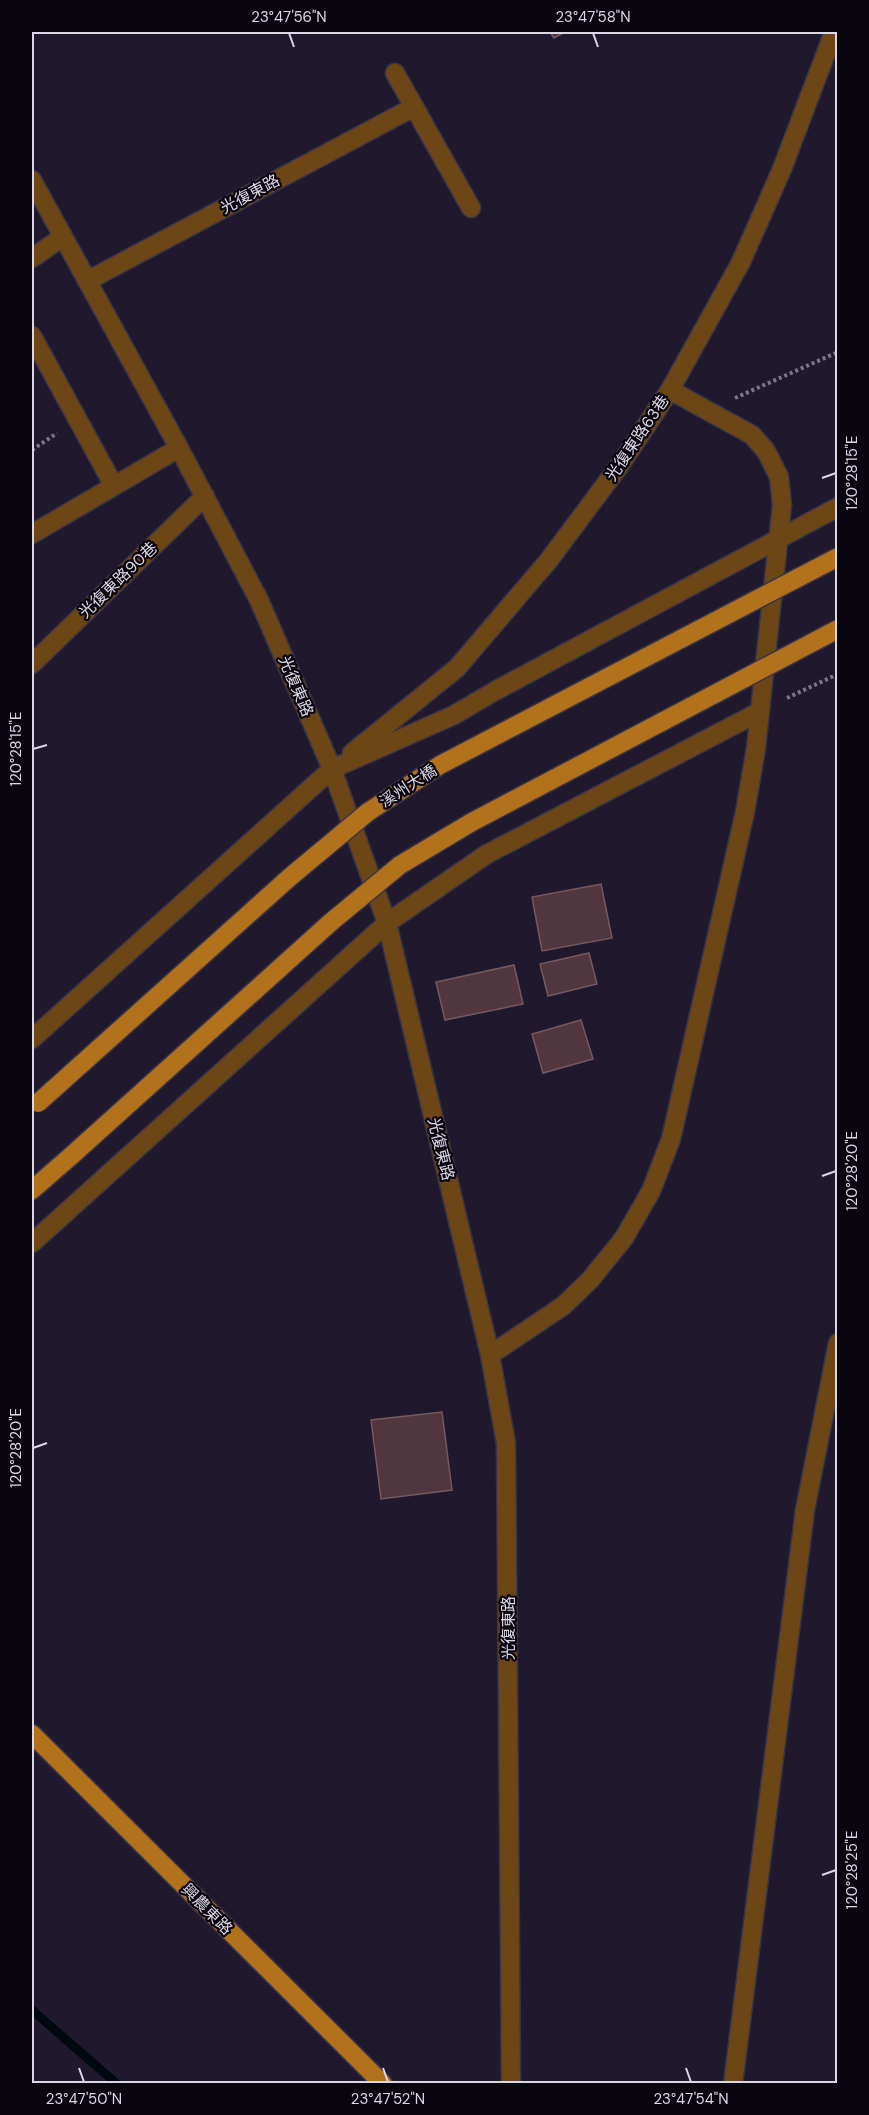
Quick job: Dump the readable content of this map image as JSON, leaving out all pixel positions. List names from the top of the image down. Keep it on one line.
{"streets":{"main road":["溪州大橋","興農東路"],"street":["光復東路","光復東路63巷","光復東路90巷"]},"crossings":[["光復東路","光復東路63巷"],["光復東路","光復東路90巷"]],"coordinates":["23°47'56\"N","23°47'58\"N","120°28'15\"E","120°28'20\"E","120°28'25\"E","23°47'50\"N","23°47'52\"N","23°47'54\"N"]}
